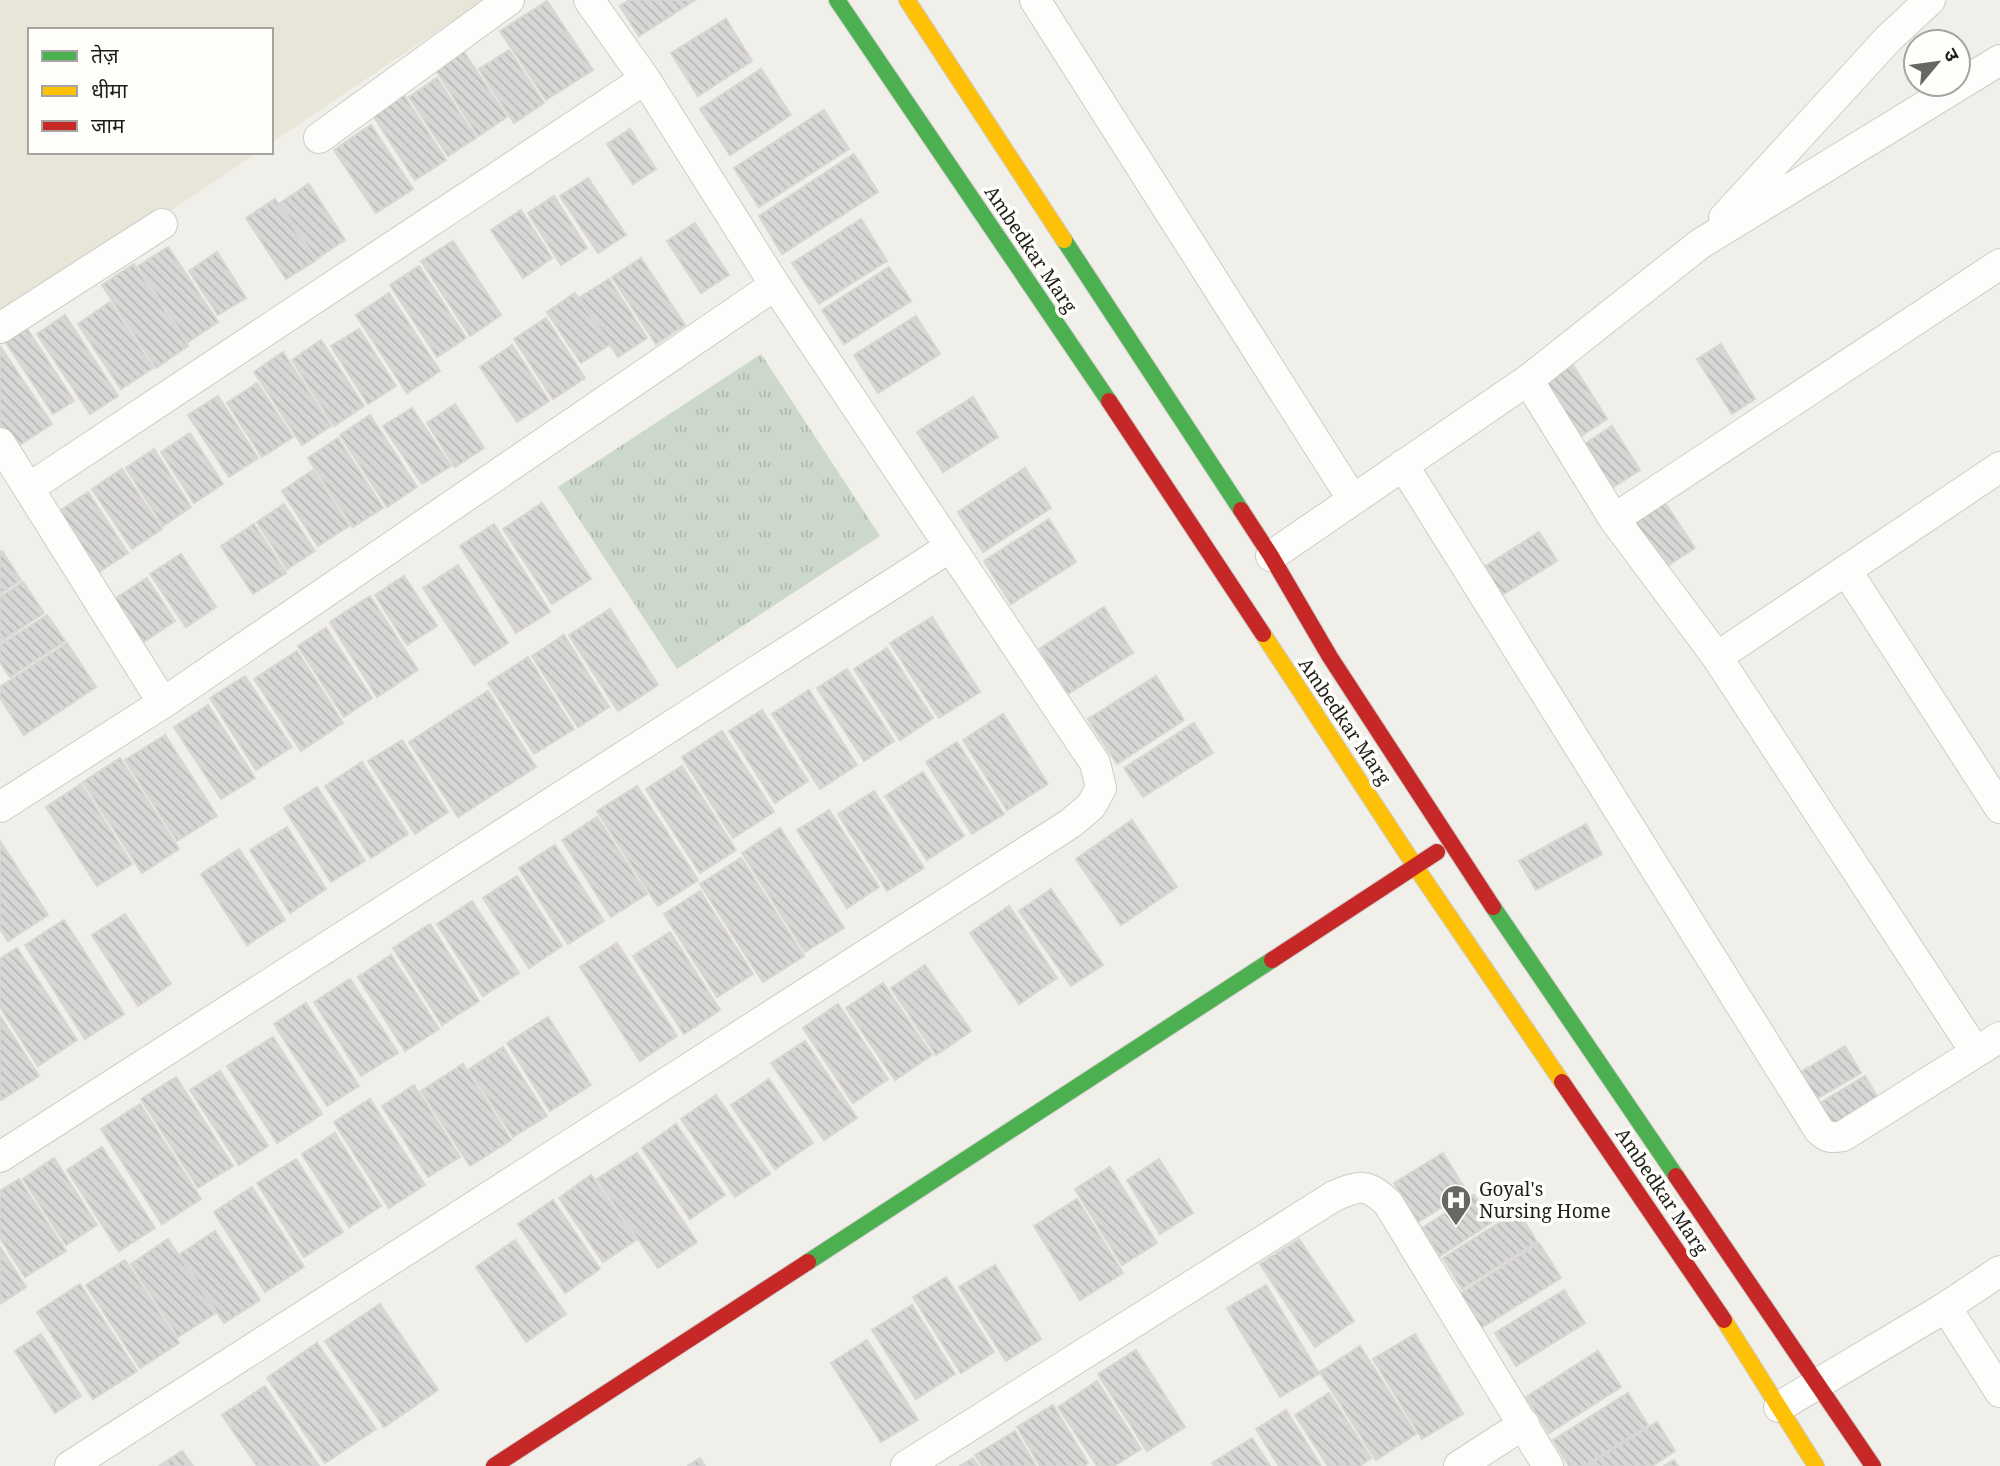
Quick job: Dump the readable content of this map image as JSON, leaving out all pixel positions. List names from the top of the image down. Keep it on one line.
{"streets":{"street":["Ambedkar Marg"]},"places":{"hospital":["Goyal's Nursing Home"]},"legend":["तेज़","धीमा","जाम"],"north":"top right"}
